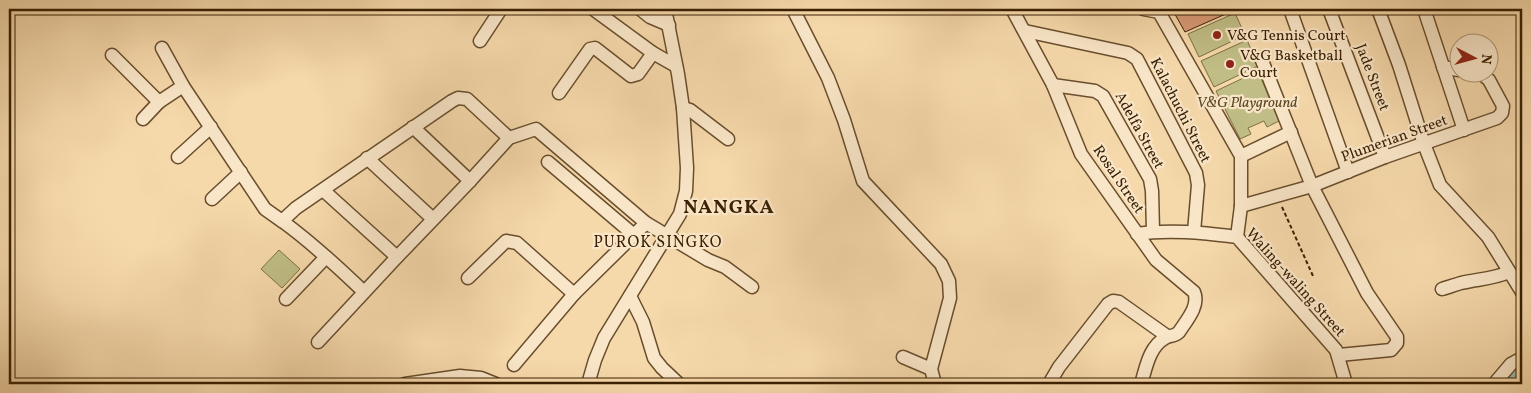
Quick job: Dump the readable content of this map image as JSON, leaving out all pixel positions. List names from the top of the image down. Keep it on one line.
{"streets":{"street":["Jade Street","Kalachuchi Street","Adelfa Street","Plumerian Street","Rosal Street","Waling-waling Street"]},"crossings":[["Jade Street","Plumerian Street"],["Kalachuchi Street","Rosal Street"],["Kalachuchi Street","Waling-waling Street"],["Adelfa Street","Rosal Street"],["Adelfa Street","Waling-waling Street"],["Rosal Street","Waling-waling Street"]],"districts":["NANGKA","PUROK SINGKO"],"parks":["V&G Playground"],"places":["V&G Tennis Court","V&G Basketball Court"],"north":"right"}
